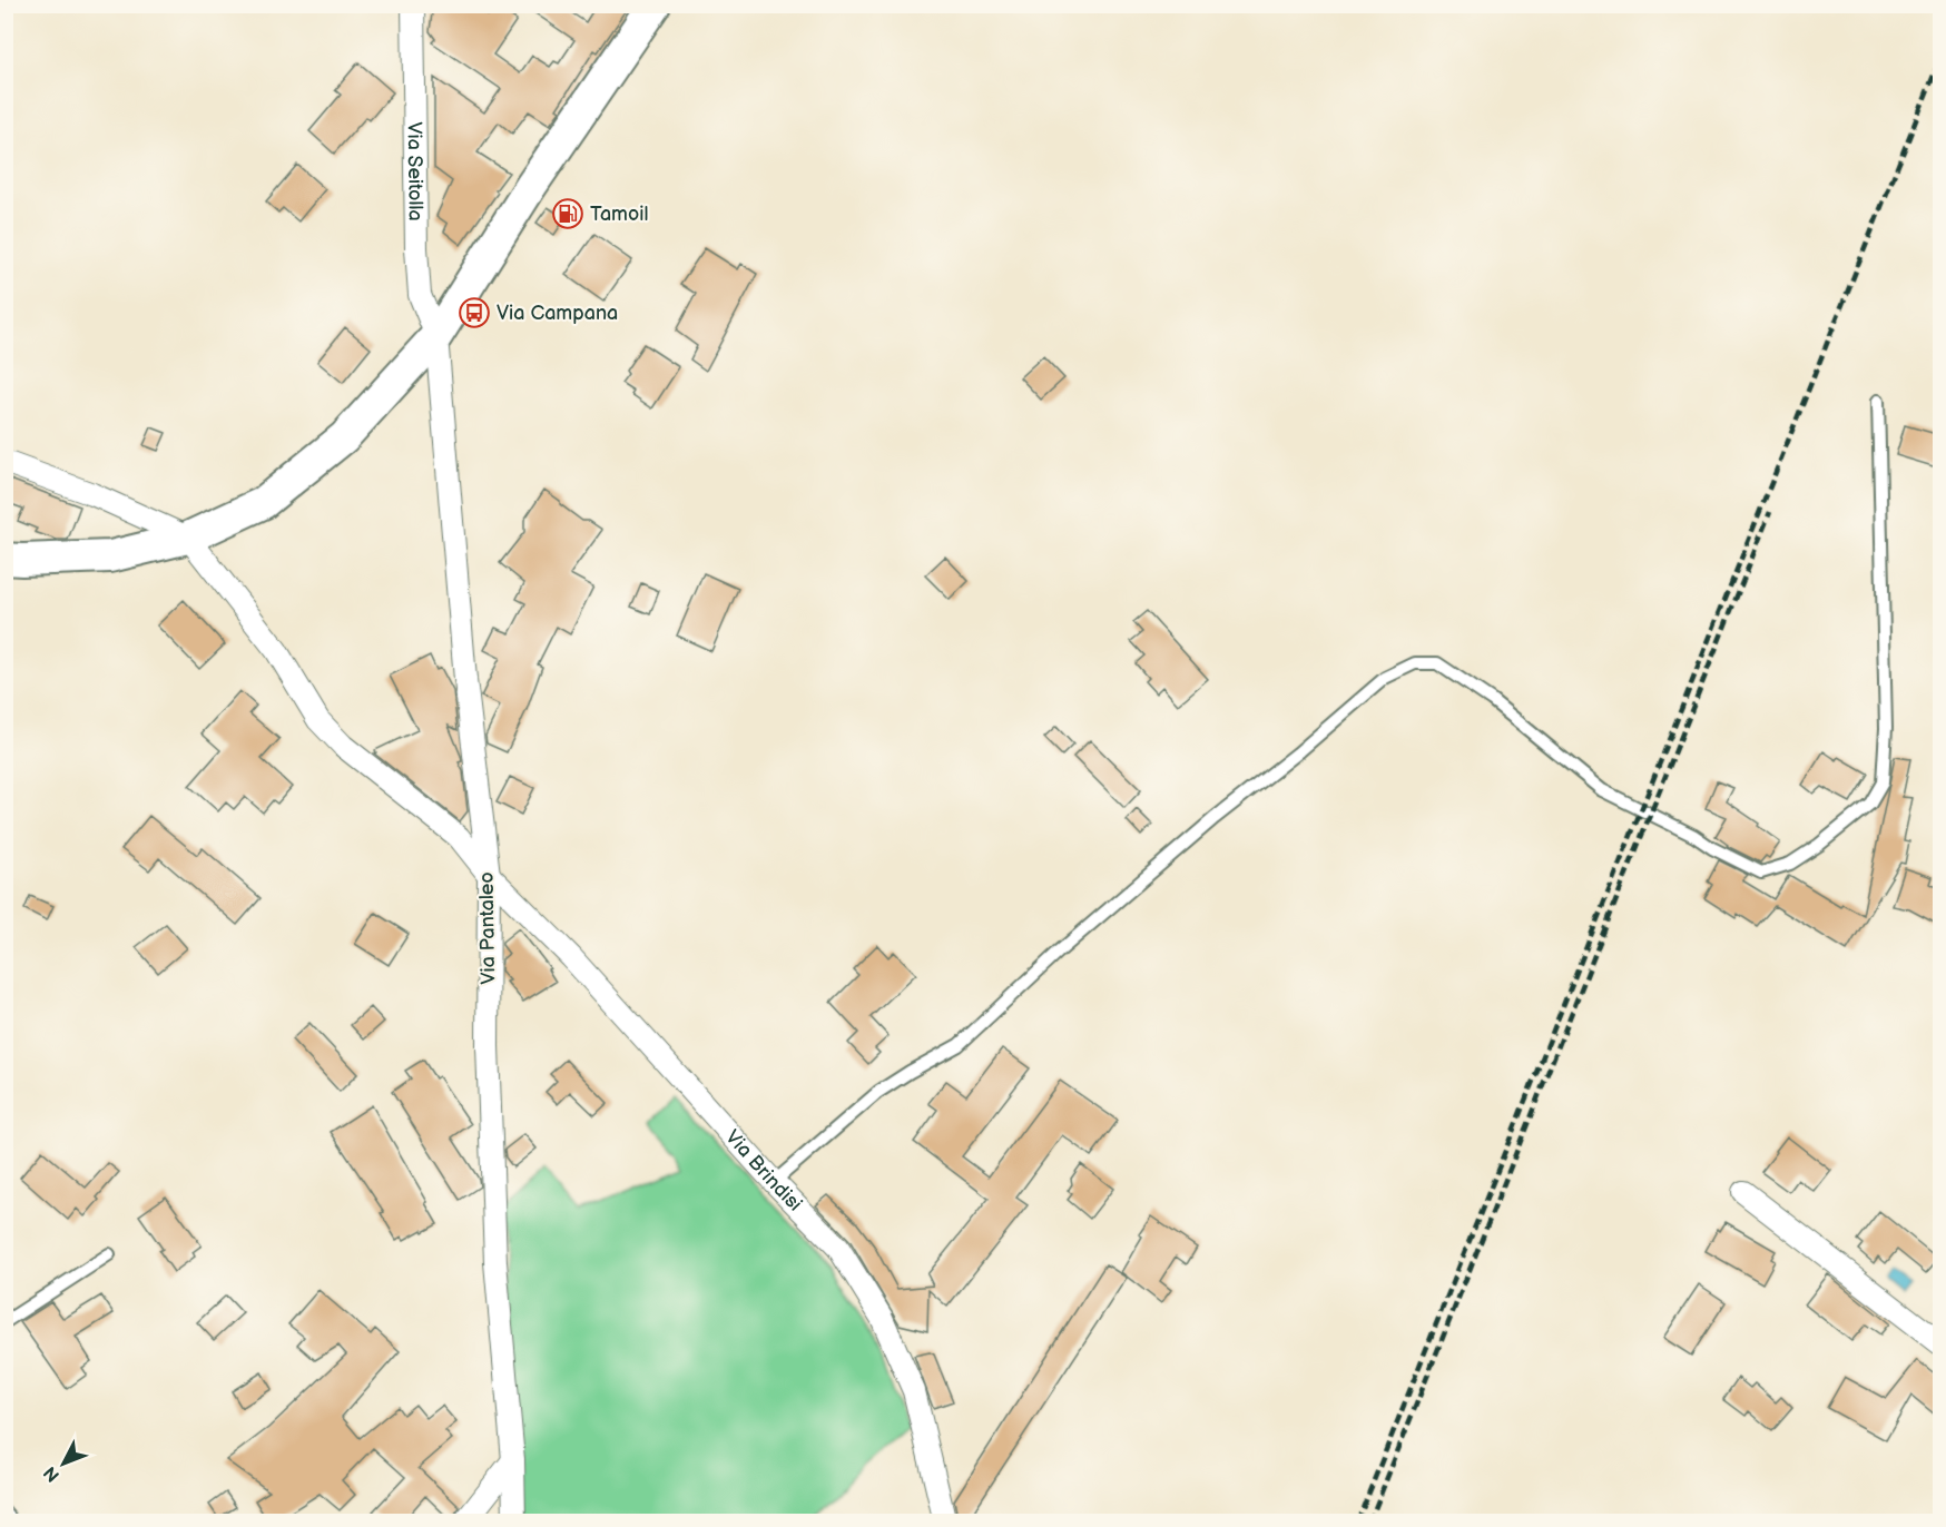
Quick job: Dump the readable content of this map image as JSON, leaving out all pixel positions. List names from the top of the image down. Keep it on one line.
{"streets":{"street":["Via Seitolla","Via Pantaleo","Via Brindisi"]},"crossings":[["Via Seitolla","Via Pantaleo"],["Via Pantaleo","Via Brindisi"]],"places":{"fuel station":["Tamoil"],"bus stop":["Via Campana"]},"north":"bottom left"}
